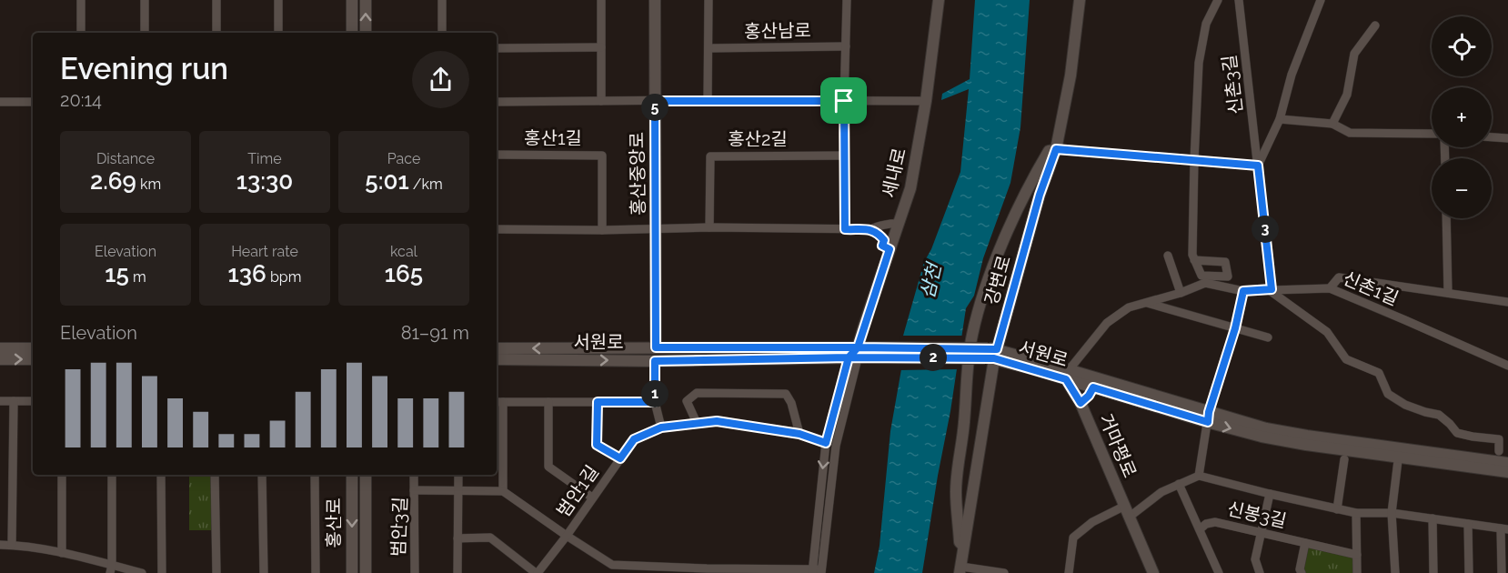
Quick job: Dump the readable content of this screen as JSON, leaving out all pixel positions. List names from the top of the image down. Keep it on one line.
{"streets":{"street":["홍산남로","신촌3길","홍산1길","홍산2길","세내로","홍산중앙로","강변로","신촌1길","서원로","거마평로","범안1길","신봉3길","홍산로","범안3길"]},"crossings":[["신촌3길","신촌1길"],["세내로","서원로"],["세내로","범안1길"],["홍산중앙로","서원로"],["강변로","서원로"],["신촌1길","서원로"],["신촌1길","거마평로"],["서원로","거마평로"]],"water":["삼천"],"page":{"map_buttons":["+","−"],"heading":["Evening run","20:14"],"pins":["5","3","2","1"],"stats":[["Distance","2.69 km"],["Time","13:30"],["Pace","5:01 /km"],["Elevation","15 m"],["Heart rate","136 bpm"],["kcal","165"]],"chart":["Elevation","81–91 m"]}}
